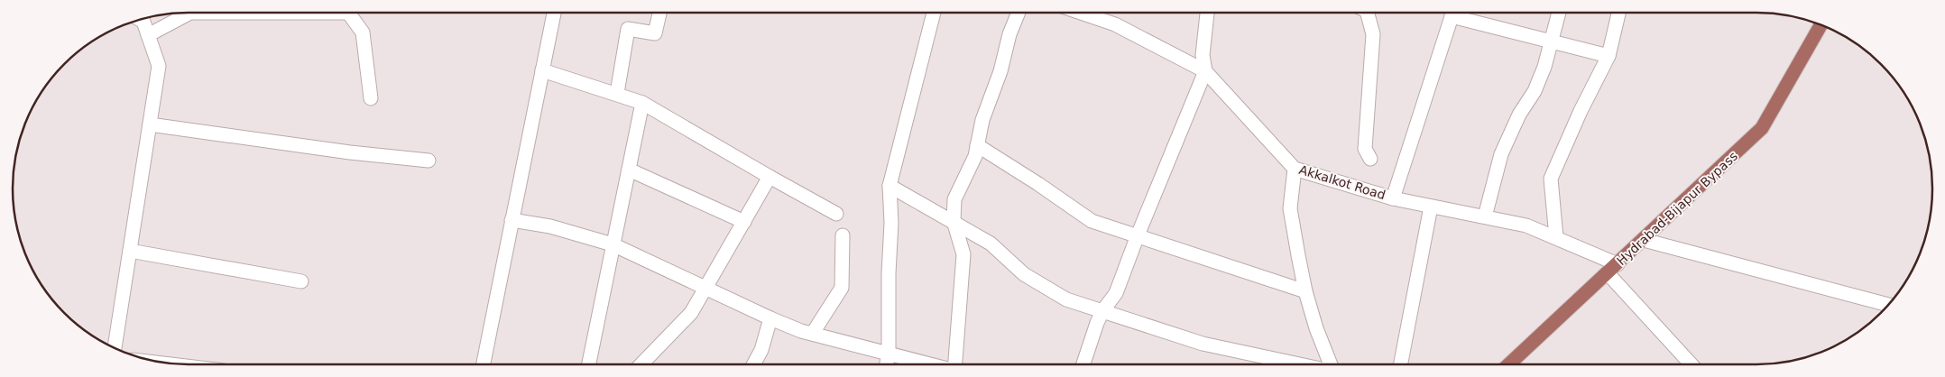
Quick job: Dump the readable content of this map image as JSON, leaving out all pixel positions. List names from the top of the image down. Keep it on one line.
{"streets":{"main road":["Hydrabad-Bijapur Bypass"],"street":["Akkalkot Road"]},"crossings":[["Akkalkot Road","Hydrabad-Bijapur Bypass"]]}
